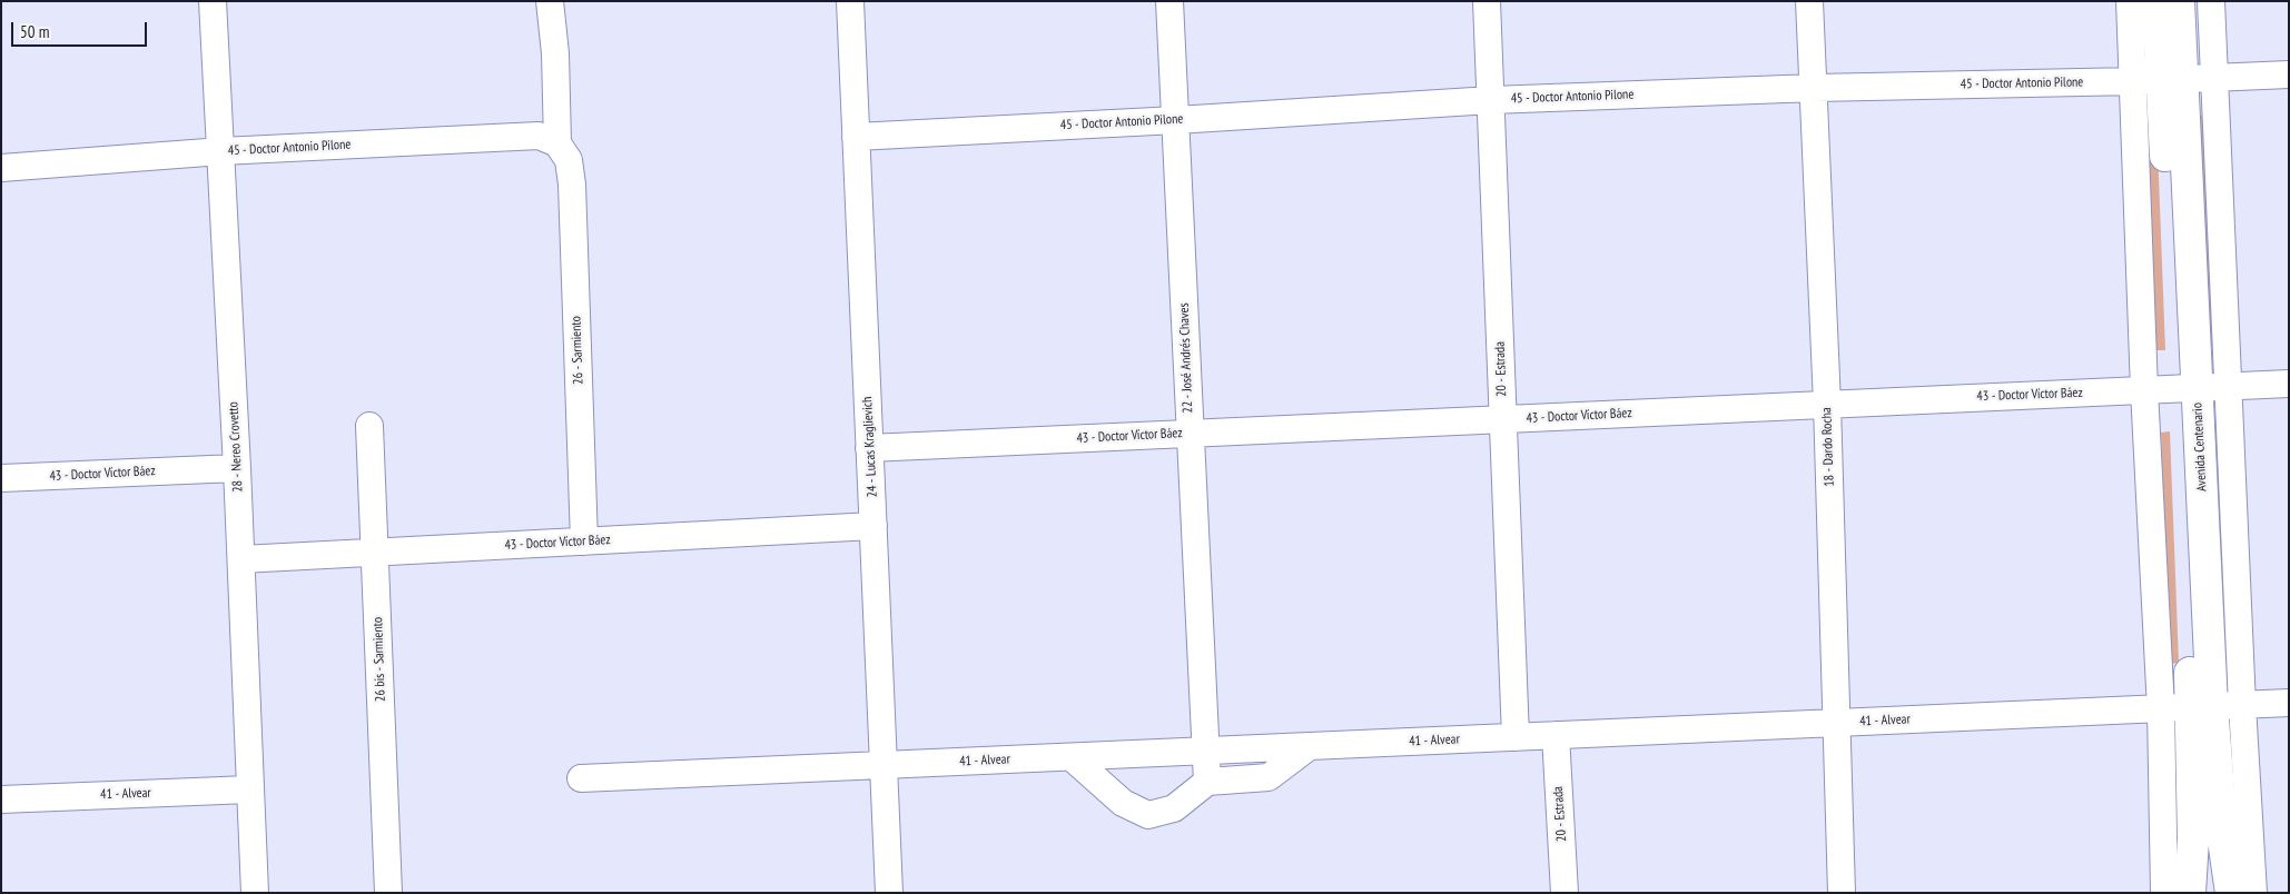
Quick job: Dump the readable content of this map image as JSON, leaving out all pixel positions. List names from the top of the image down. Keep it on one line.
{"streets":{"main road":["Avenida Centenario"],"street":["45 - Doctor Antonio Pilone","26 - Sarmiento","22 - José Andrés Chaves","20 - Estrada","43 - Doctor Víctor Báez","28 - Nereo Crovetto","24 - Lucas Kraglievich","18 - Dardo Rocha","26 bis - Sarmiento","41 - Alvear"]},"crossings":[["45 - Doctor Antonio Pilone","26 - Sarmiento"],["45 - Doctor Antonio Pilone","22 - José Andrés Chaves"],["45 - Doctor Antonio Pilone","20 - Estrada"],["45 - Doctor Antonio Pilone","28 - Nereo Crovetto"],["45 - Doctor Antonio Pilone","24 - Lucas Kraglievich"],["45 - Doctor Antonio Pilone","18 - Dardo Rocha"],["45 - Doctor Antonio Pilone","Avenida Centenario"],["26 - Sarmiento","43 - Doctor Víctor Báez"],["22 - José Andrés Chaves","43 - Doctor Víctor Báez"],["22 - José Andrés Chaves","41 - Alvear"],["20 - Estrada","43 - Doctor Víctor Báez"],["20 - Estrada","41 - Alvear"],["43 - Doctor Víctor Báez","28 - Nereo Crovetto"],["43 - Doctor Víctor Báez","24 - Lucas Kraglievich"],["43 - Doctor Víctor Báez","18 - Dardo Rocha"],["43 - Doctor Víctor Báez","Avenida Centenario"],["43 - Doctor Víctor Báez","26 bis - Sarmiento"],["28 - Nereo Crovetto","41 - Alvear"],["24 - Lucas Kraglievich","41 - Alvear"],["18 - Dardo Rocha","41 - Alvear"],["Avenida Centenario","41 - Alvear"]],"scale_bar":"50 m"}
